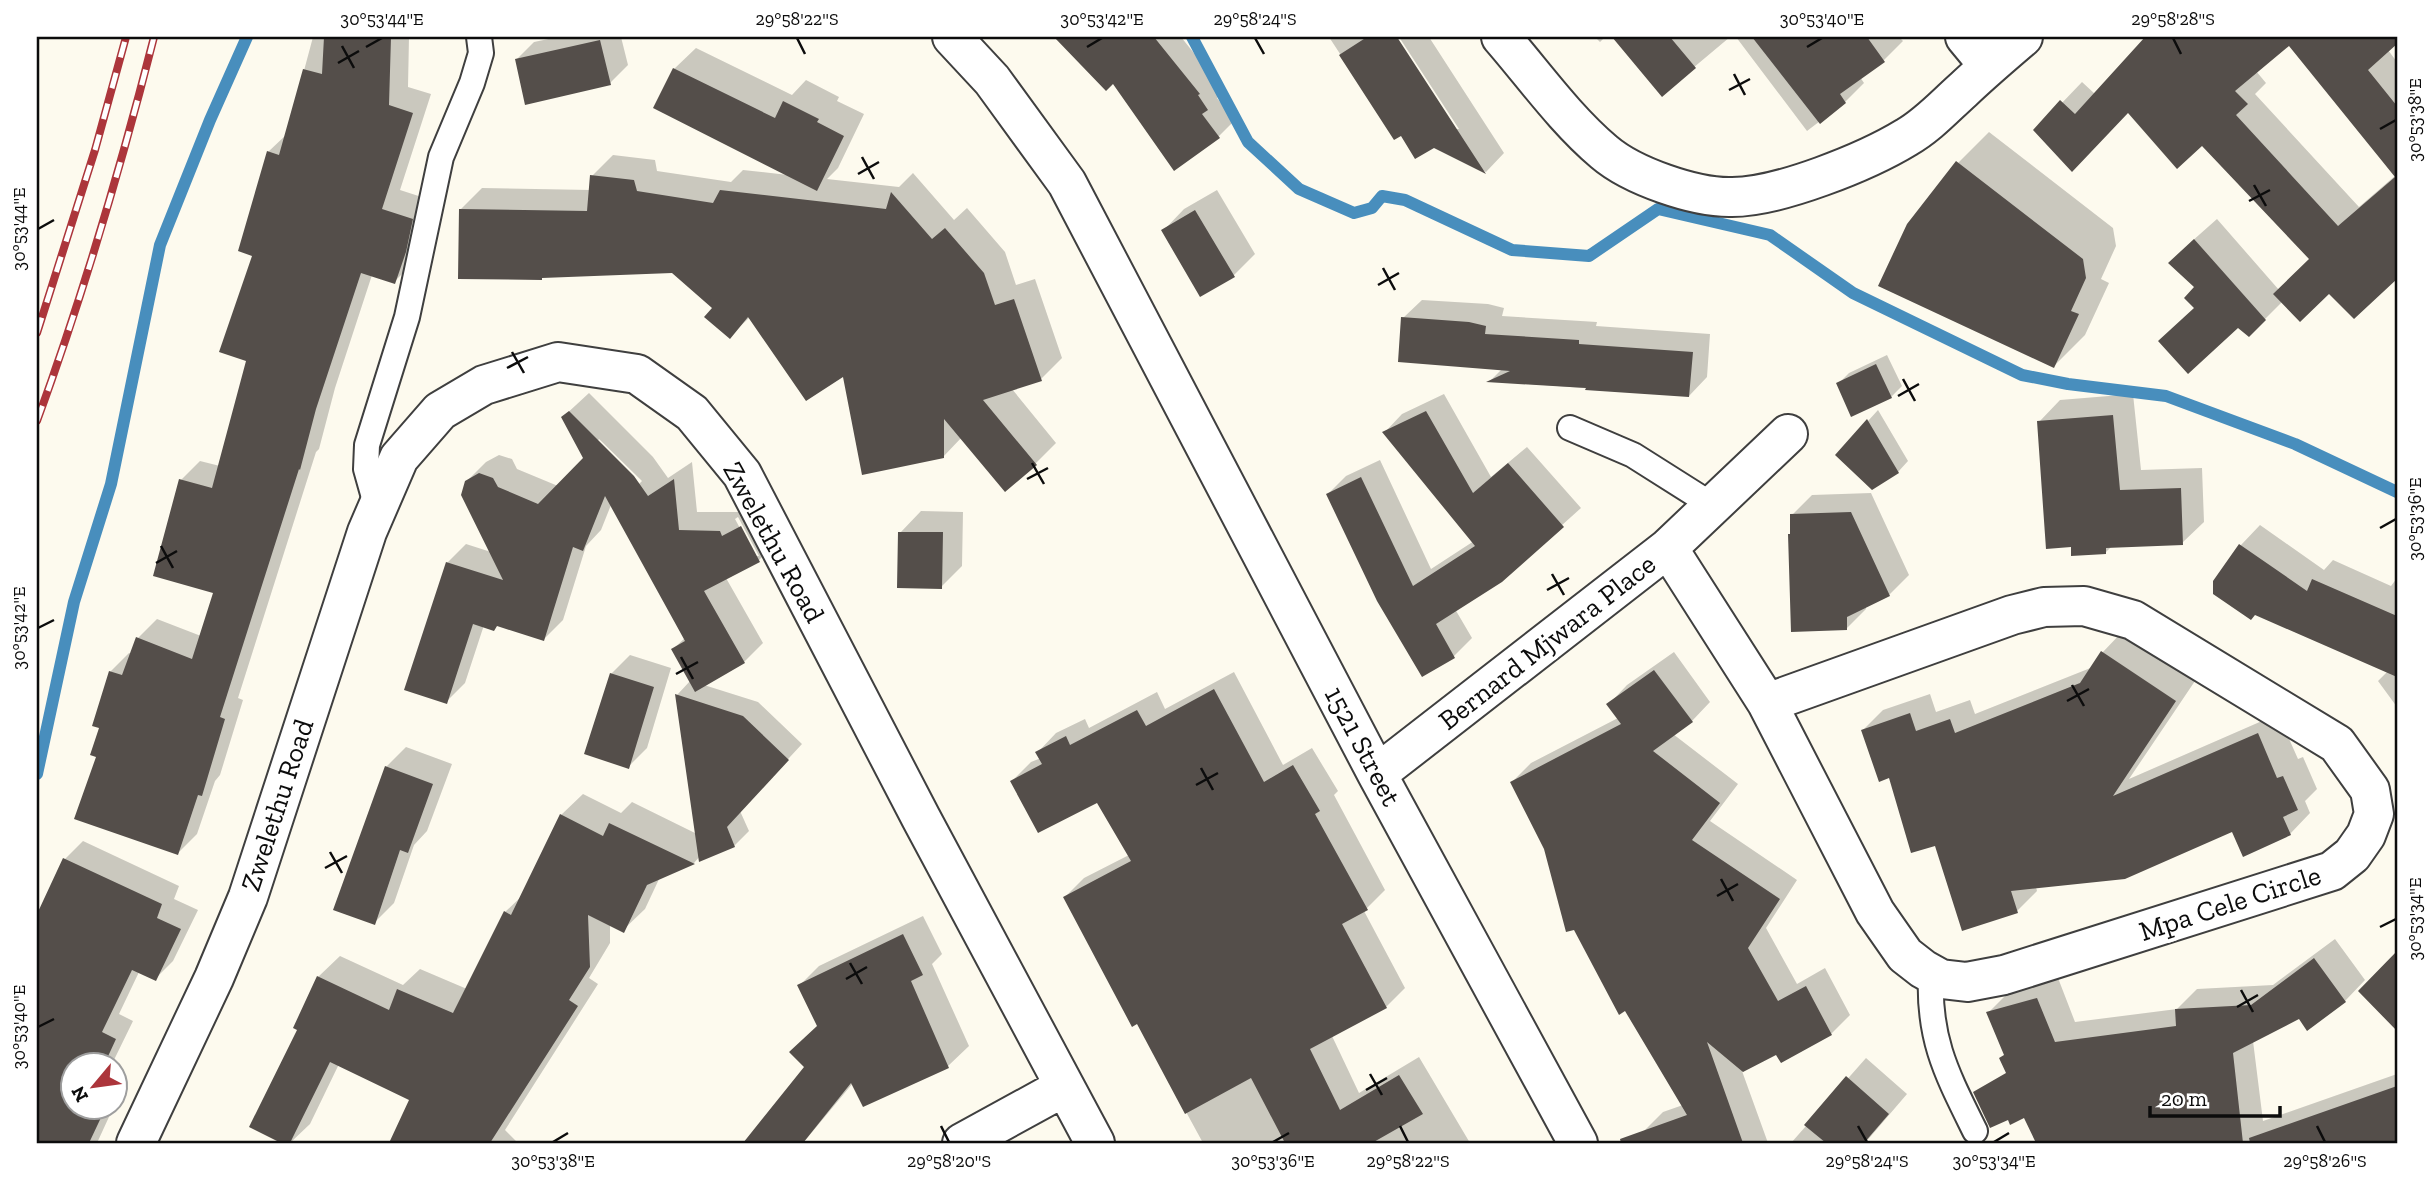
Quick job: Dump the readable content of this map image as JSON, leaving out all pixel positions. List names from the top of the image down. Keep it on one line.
{"streets":{"street":["Zwelethu Road","Bernard Mjwara Place","1521 Street","Mpa Cele Circle"]},"crossings":[["Bernard Mjwara Place","1521 Street"],["Bernard Mjwara Place","Mpa Cele Circle"]],"scale_bar":"20 m","north":"bottom left","coordinates":["30°53'44\"E","29°58'22\"S","30°53'42\"E","29°58'24\"S","30°53'40\"E","29°58'28\"S","30°53'38\"E","30°53'36\"E","30°53'34\"E","29°58'20\"S","29°58'26\"S"]}
